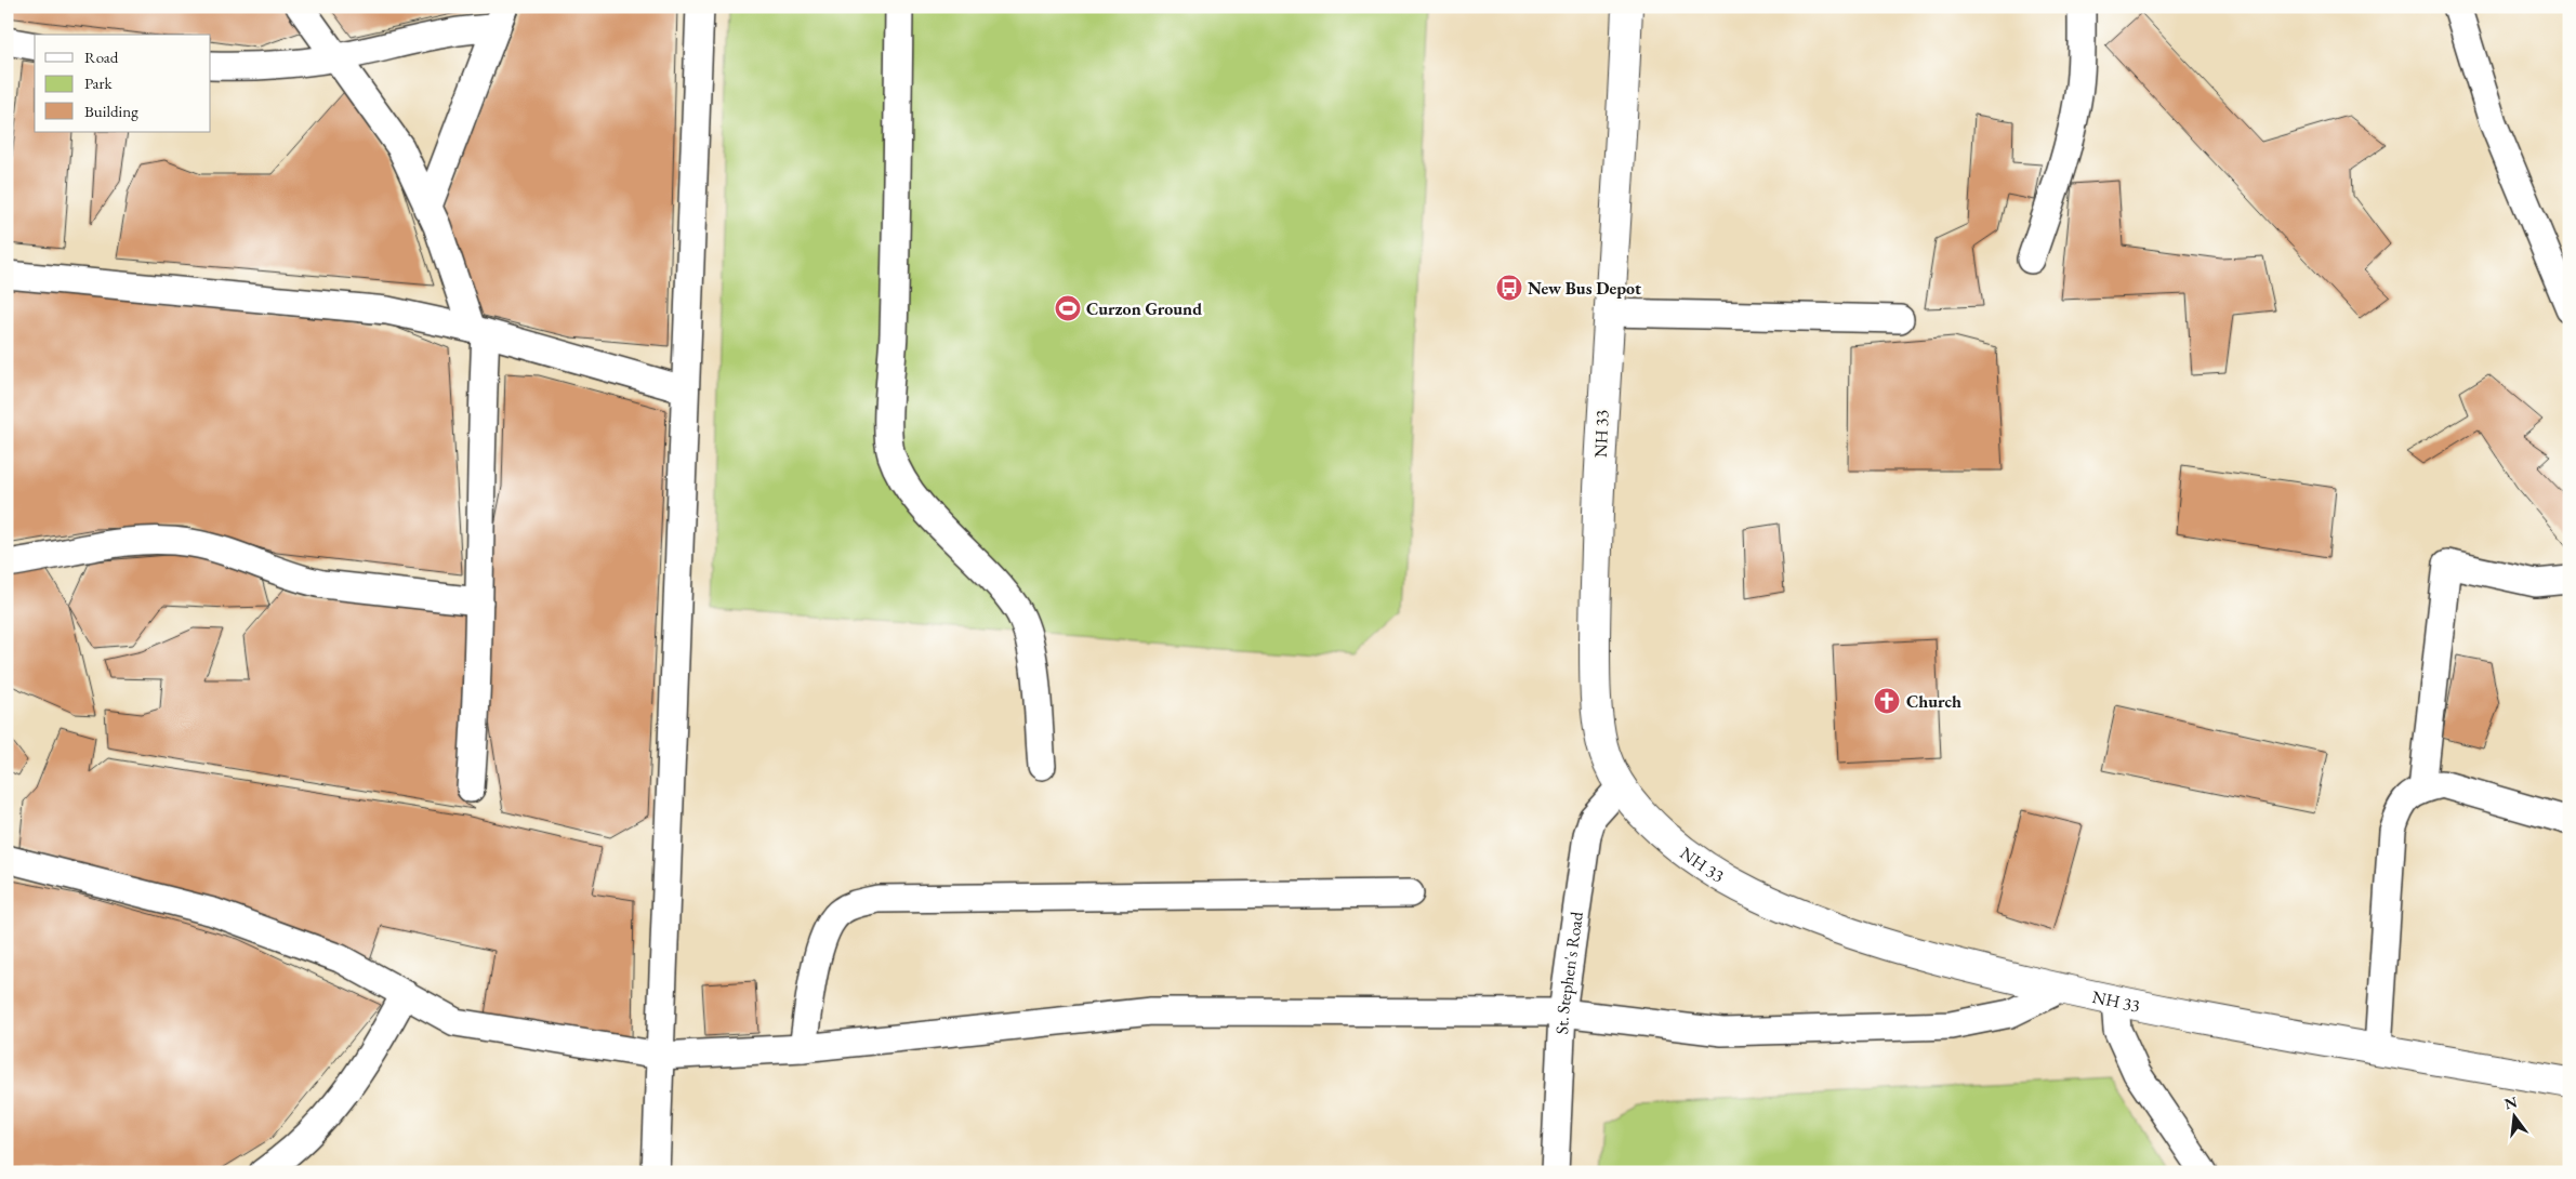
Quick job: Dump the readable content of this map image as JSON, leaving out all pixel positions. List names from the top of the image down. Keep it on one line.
{"streets":{"main road":["NH 33"],"street":["St. Stephen's Road"]},"crossings":[["NH 33","St. Stephen's Road"]],"places":{"bus stop":["New Bus Depot"],"sports":["Curzon Ground"],"church":["Church"]},"legend":["Road","Park","Building"],"north":"top"}
